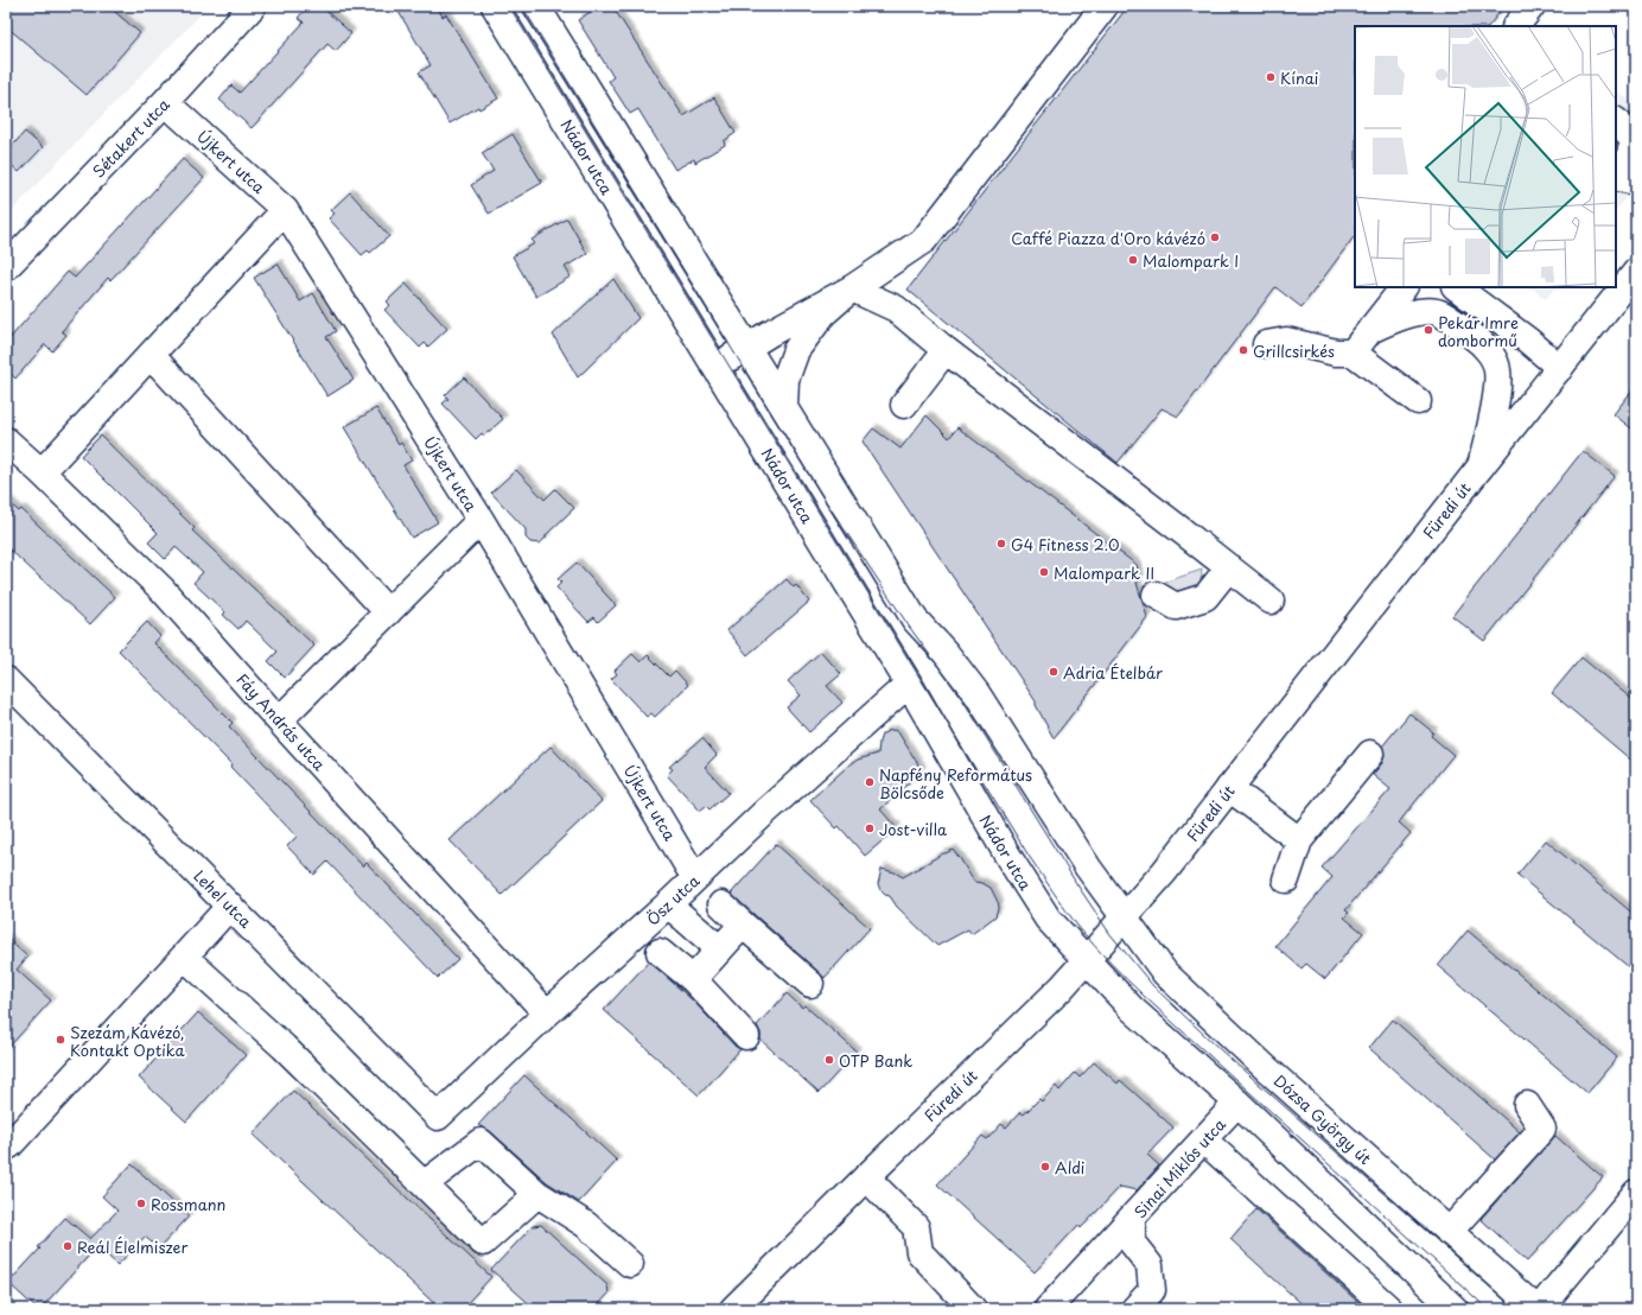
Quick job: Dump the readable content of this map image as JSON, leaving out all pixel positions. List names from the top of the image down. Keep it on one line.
{"streets":{"street":["Sétakert utca","Nádor utca","Újkert utca","Füredi út","Fáy András utca","Lehel utca","Ösz utca","Dózsa György út","Sinai Miklós utca"]},"crossings":[["Sétakert utca","Újkert utca"],["Nádor utca","Füredi út"],["Nádor utca","Ösz utca"],["Újkert utca","Ösz utca"],["Füredi út","Dózsa György út"],["Fáy András utca","Ösz utca"],["Lehel utca","Ösz utca"]],"places":["Kínai","Caffé Piazza d'Oro kávézó","Malompark I","Pekár Imre dombormű","Grillcsirkés","G4 Fitness 2.0","Malompark II","Adria Ételbár","Napfény Református Bölcsőde","Jost-villa","Szezám Kávézó, Kontakt Optika","OTP Bank","Aldi","Rossmann","Reál Élelmiszer"]}
